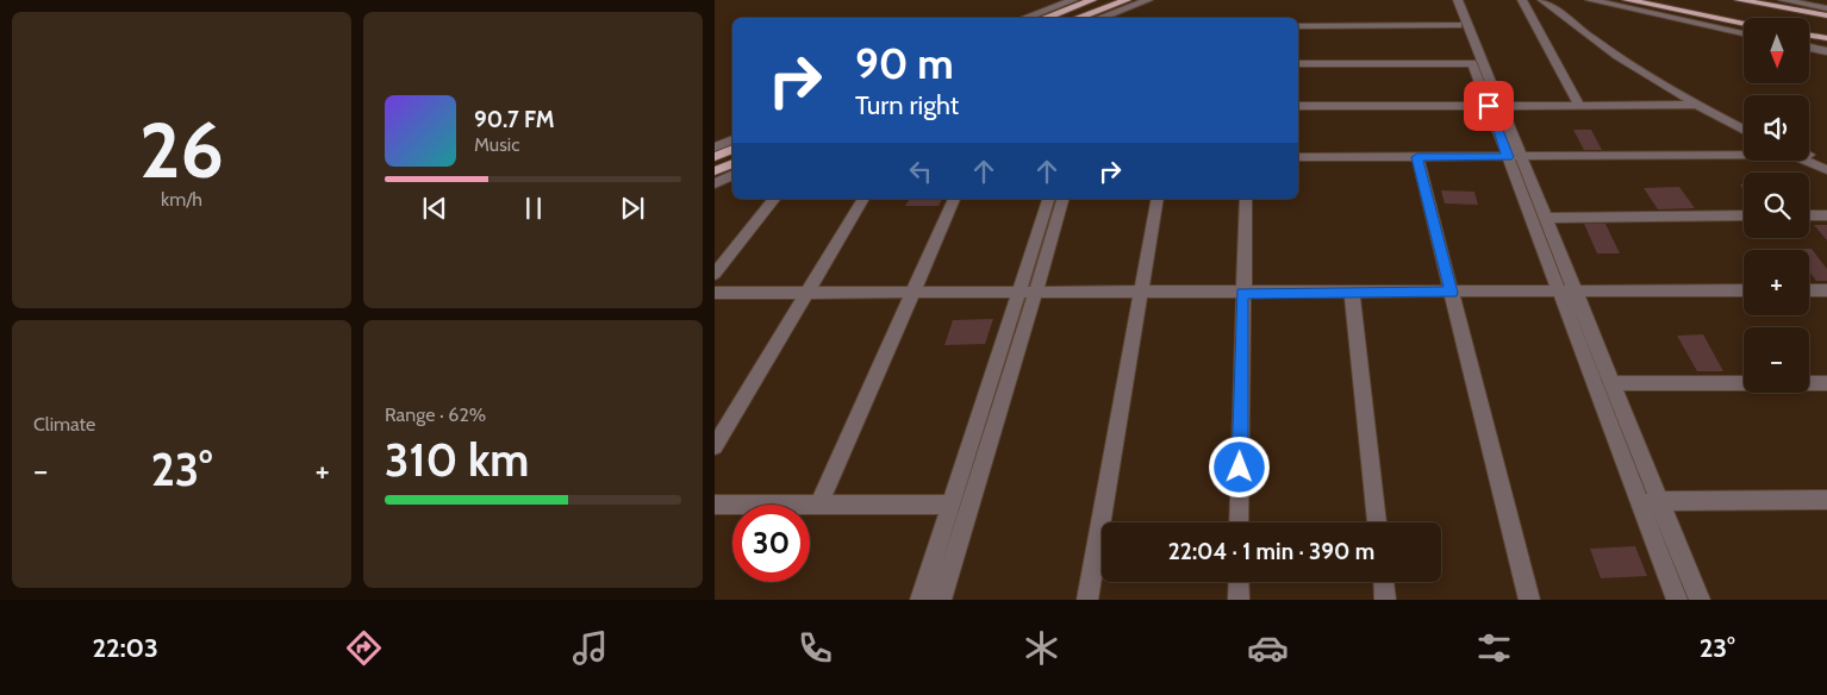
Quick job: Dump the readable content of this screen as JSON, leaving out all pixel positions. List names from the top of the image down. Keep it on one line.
{"north":"bottom","page":{"tile":[["26","km/h"],"Climate",["Range · 62%","310 km"]],"map_buttons":["+","−"],"turn":["90 m","Turn right"],"song":["90.7 FM","Music"],"heat":["−","23°","+"],"limit":"30","trip":"22:04 · 1 min · 390 m","tabs":["22:03","23°"]}}
